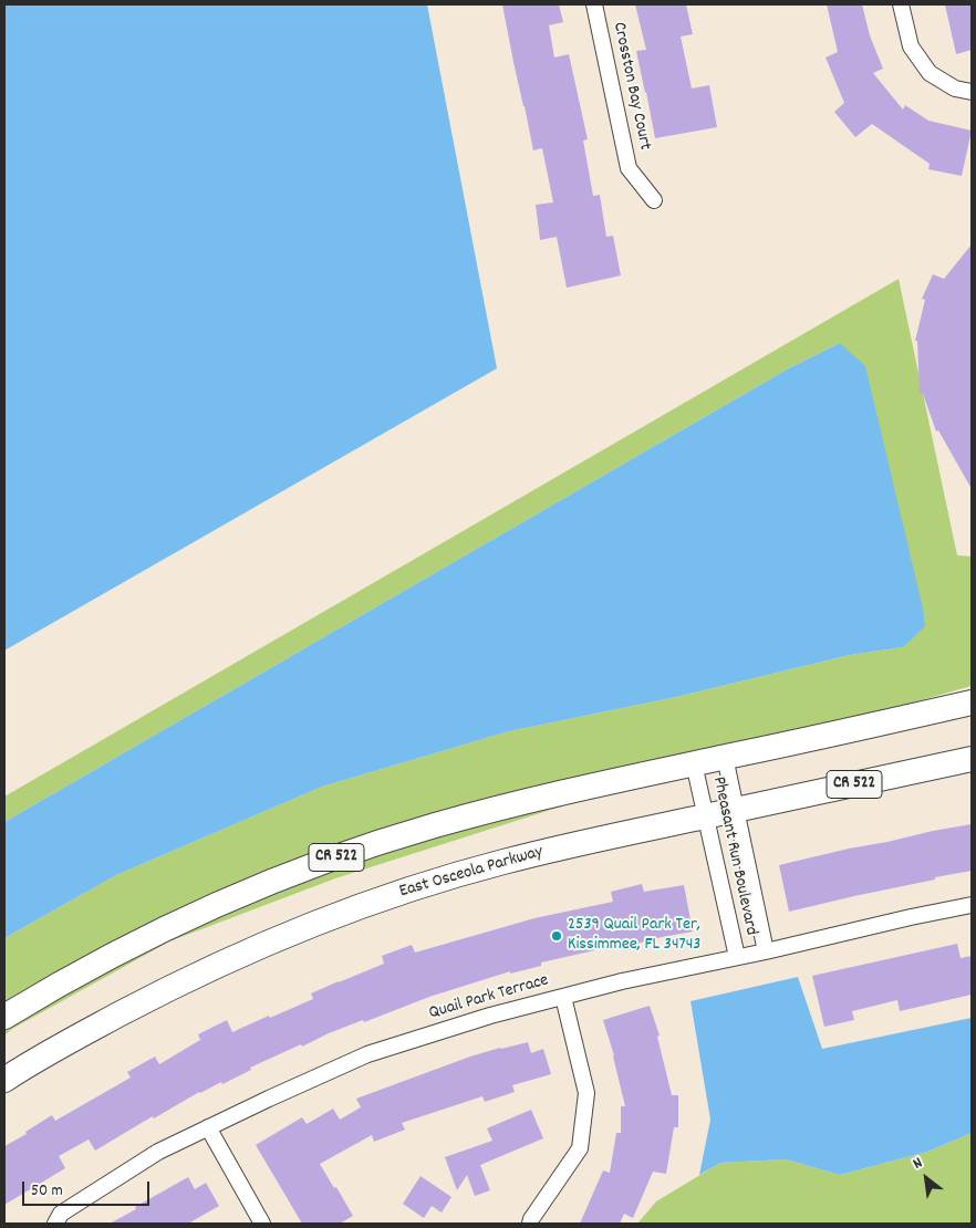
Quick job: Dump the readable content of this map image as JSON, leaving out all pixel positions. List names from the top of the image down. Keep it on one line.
{"streets":{"main road":["CR 522","East Osceola Parkway"],"street":["Crosston Bay Court","Pheasant Run Boulevard","Quail Park Terrace"]},"crossings":[["CR 522","Pheasant Run Boulevard"],["Pheasant Run Boulevard","East Osceola Parkway"],["Pheasant Run Boulevard","Quail Park Terrace"]],"places":["2539 Quail Park Ter, Kissimmee, FL 34743"],"scale_bar":"50 m","north":"top left"}
